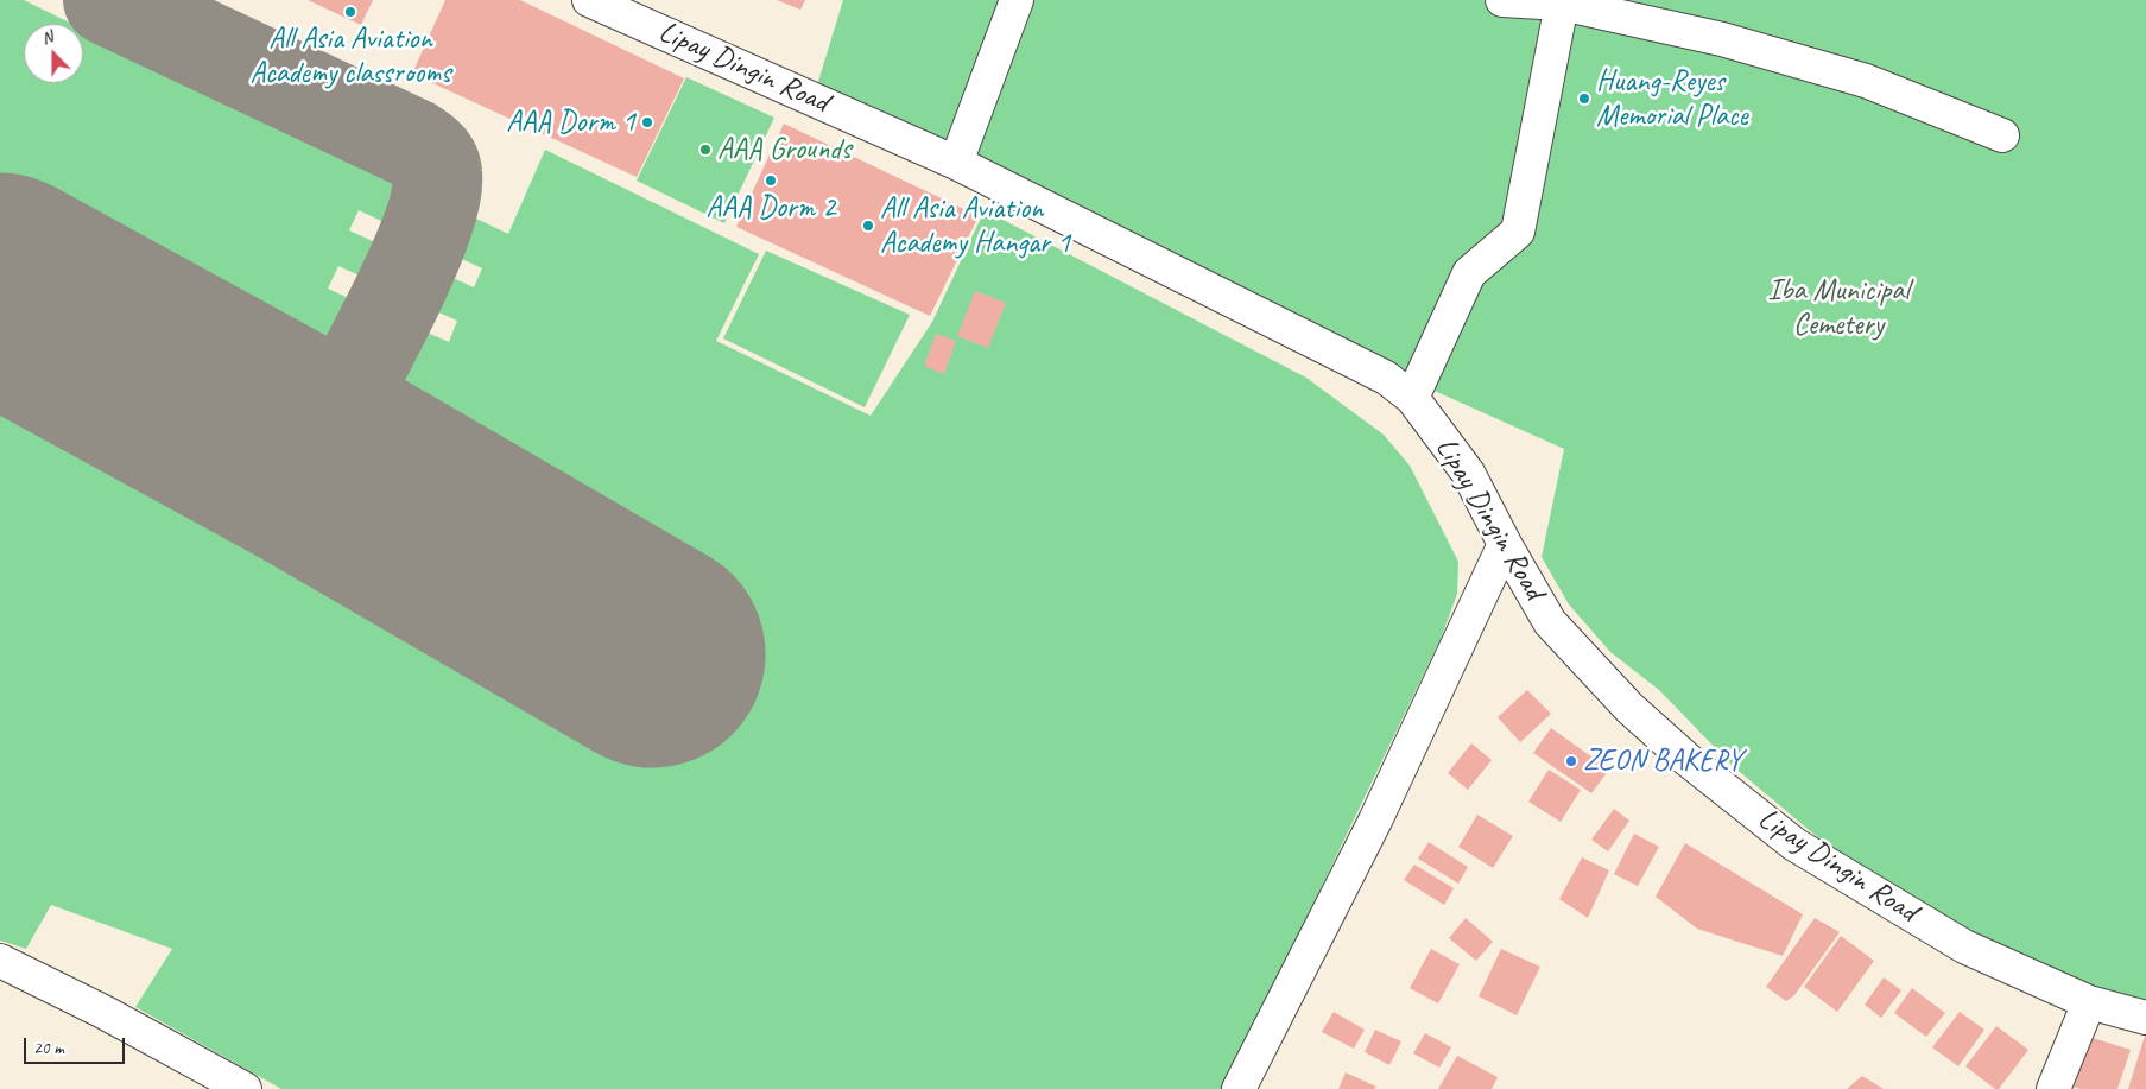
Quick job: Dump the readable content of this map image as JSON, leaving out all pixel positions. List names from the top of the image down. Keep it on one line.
{"streets":{"street":["Lipay Dingin Road"]},"parks":["Iba Municipal Cemetery"],"places":["All Asia Aviation Academy classrooms","Huang-Reyes Memorial Place","AAA Dorm 1","AAA Grounds","AAA Dorm 2","All Asia Aviation Academy Hangar 1","ZEON BAKERY"],"scale_bar":"20 m","north":"top"}
